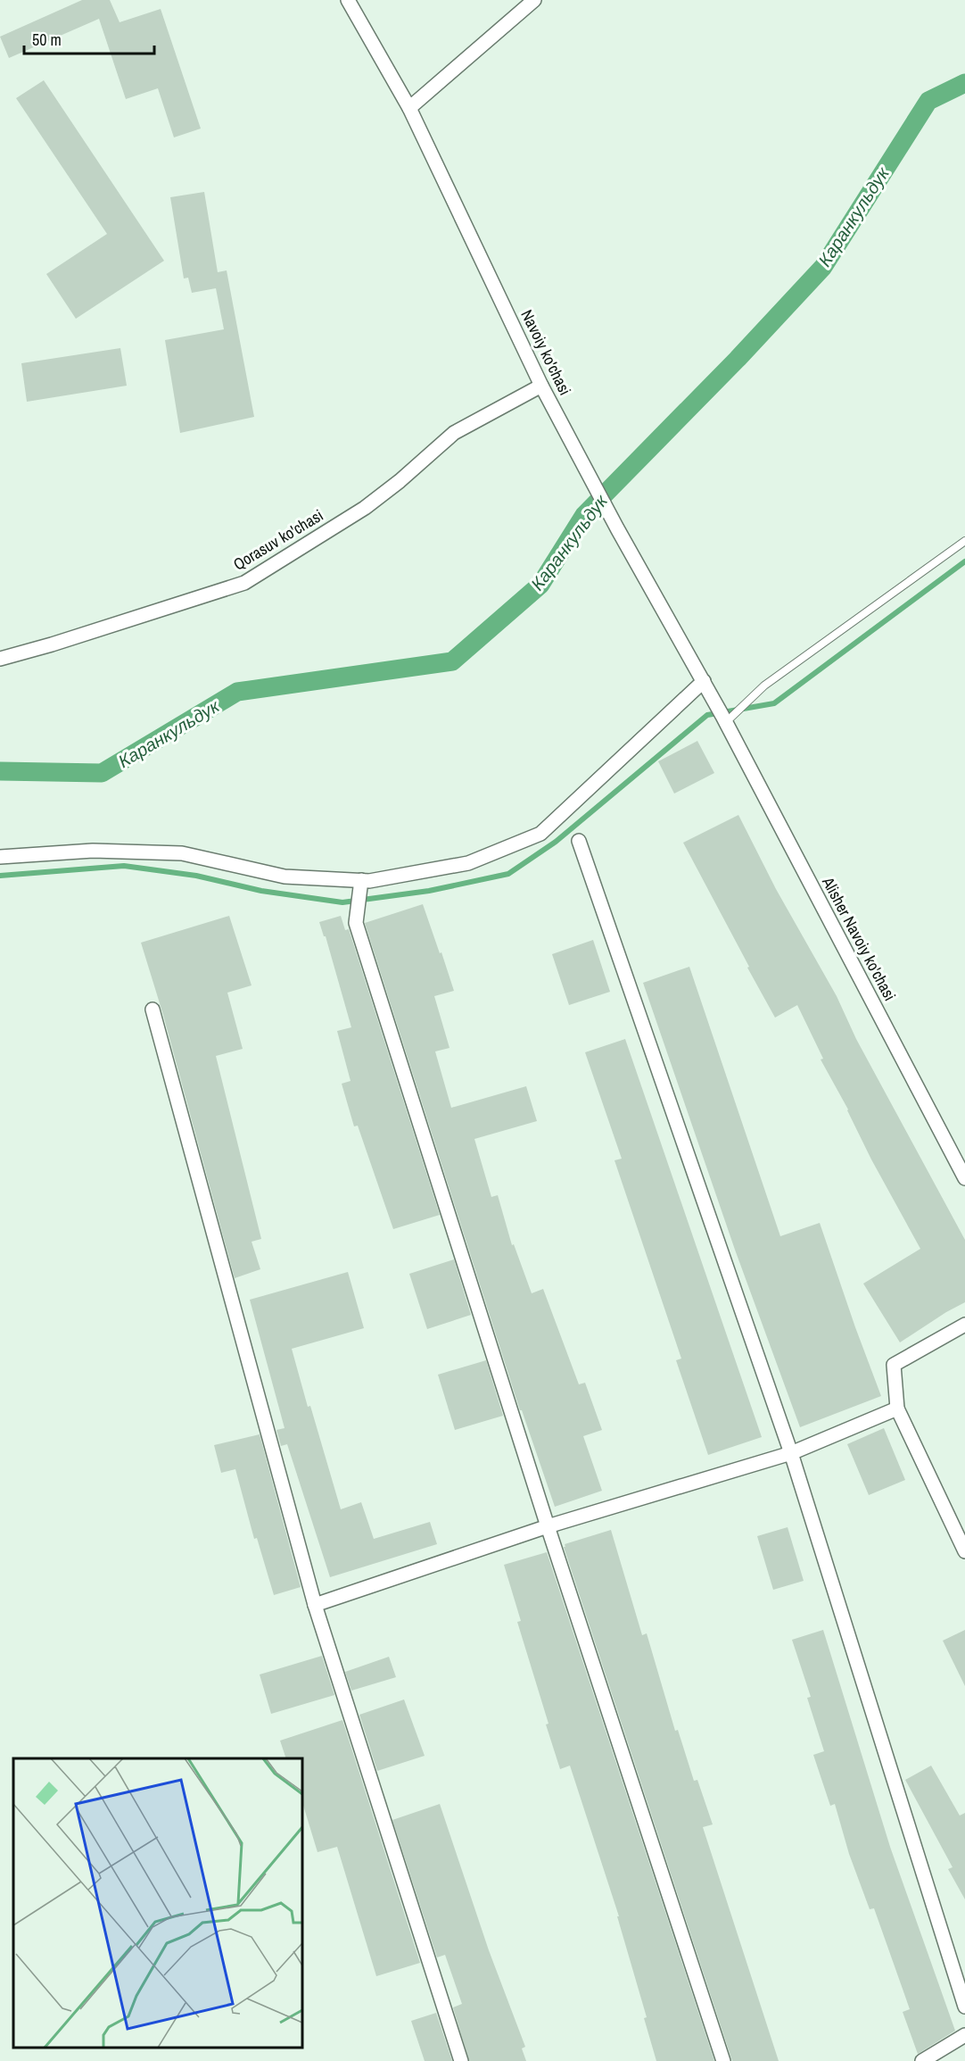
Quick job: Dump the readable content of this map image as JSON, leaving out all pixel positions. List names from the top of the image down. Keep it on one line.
{"streets":{"street":["Navoiy ko'chasi","Qorasuv ko'chasi","Alisher Navoiy ko'chasi"]},"crossings":[["Navoiy ko'chasi","Qorasuv ko'chasi"],["Navoiy ko'chasi","Alisher Navoiy ko'chasi"]],"water":["Каранкульдук"],"scale_bar":"50 m"}
